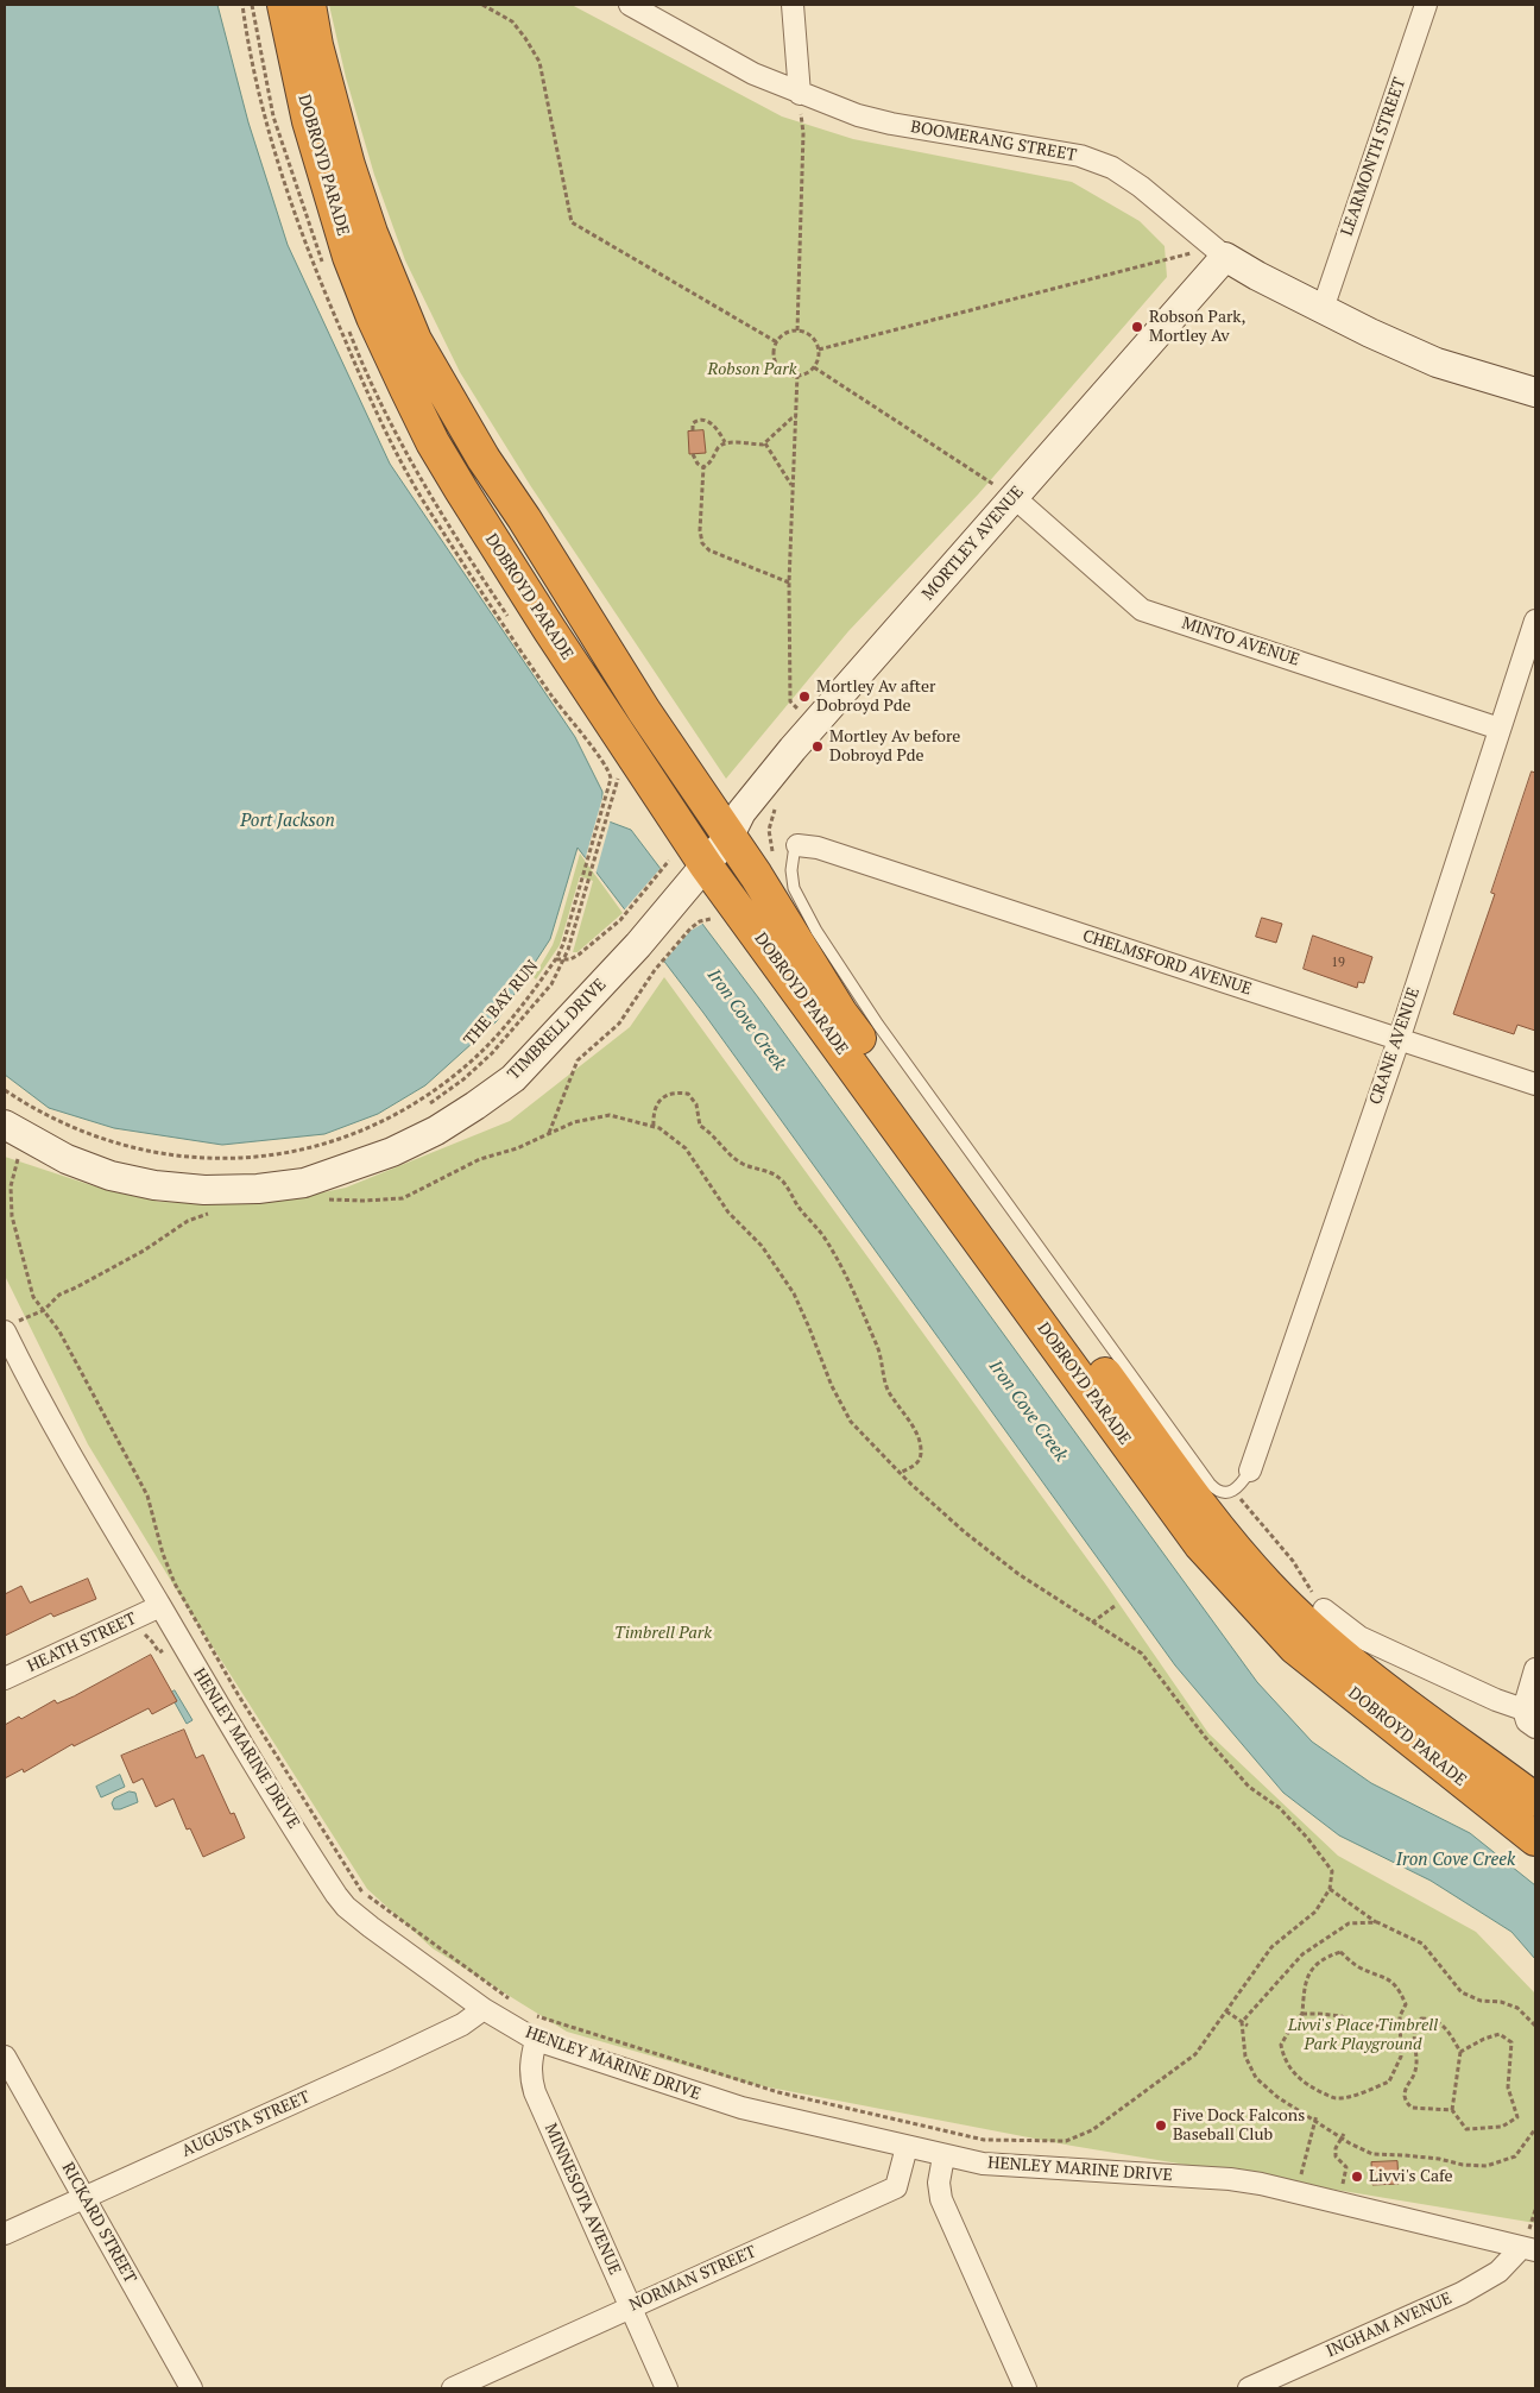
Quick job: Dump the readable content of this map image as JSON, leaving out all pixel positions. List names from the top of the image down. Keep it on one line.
{"streets":{"highway":["DOBROYD PARADE"],"street":["BOOMERANG STREET","LEARMONTH STREET","MORTLEY AVENUE","MINTO AVENUE","CHELMSFORD AVENUE","TIMBRELL DRIVE","CRANE AVENUE","HEATH STREET","HENLEY MARINE DRIVE","AUGUSTA STREET","MINNESOTA AVENUE","RICKARD STREET","NORMAN STREET","INGHAM AVENUE"],"path":["THE BAY RUN"]},"crossings":[["BOOMERANG STREET","LEARMONTH STREET"],["BOOMERANG STREET","MORTLEY AVENUE"],["DOBROYD PARADE","MORTLEY AVENUE"],["DOBROYD PARADE","TIMBRELL DRIVE"],["MORTLEY AVENUE","MINTO AVENUE"],["MORTLEY AVENUE","TIMBRELL DRIVE"],["MINTO AVENUE","CRANE AVENUE"],["CHELMSFORD AVENUE","CRANE AVENUE"],["HEATH STREET","HENLEY MARINE DRIVE"],["HENLEY MARINE DRIVE","AUGUSTA STREET"],["HENLEY MARINE DRIVE","MINNESOTA AVENUE"],["HENLEY MARINE DRIVE","NORMAN STREET"],["HENLEY MARINE DRIVE","INGHAM AVENUE"],["AUGUSTA STREET","RICKARD STREET"],["MINNESOTA AVENUE","NORMAN STREET"]],"water":["Port Jackson","Iron Cove Creek"],"parks":["Robson Park","Timbrell Park","Livvi's Place Timbrell Park Playground"],"places":["Robson Park, Mortley Av","Mortley Av after Dobroyd Pde","Mortley Av before Dobroyd Pde","Five Dock Falcons Baseball Club","Livvi's Cafe"],"house_numbers":["19"]}
